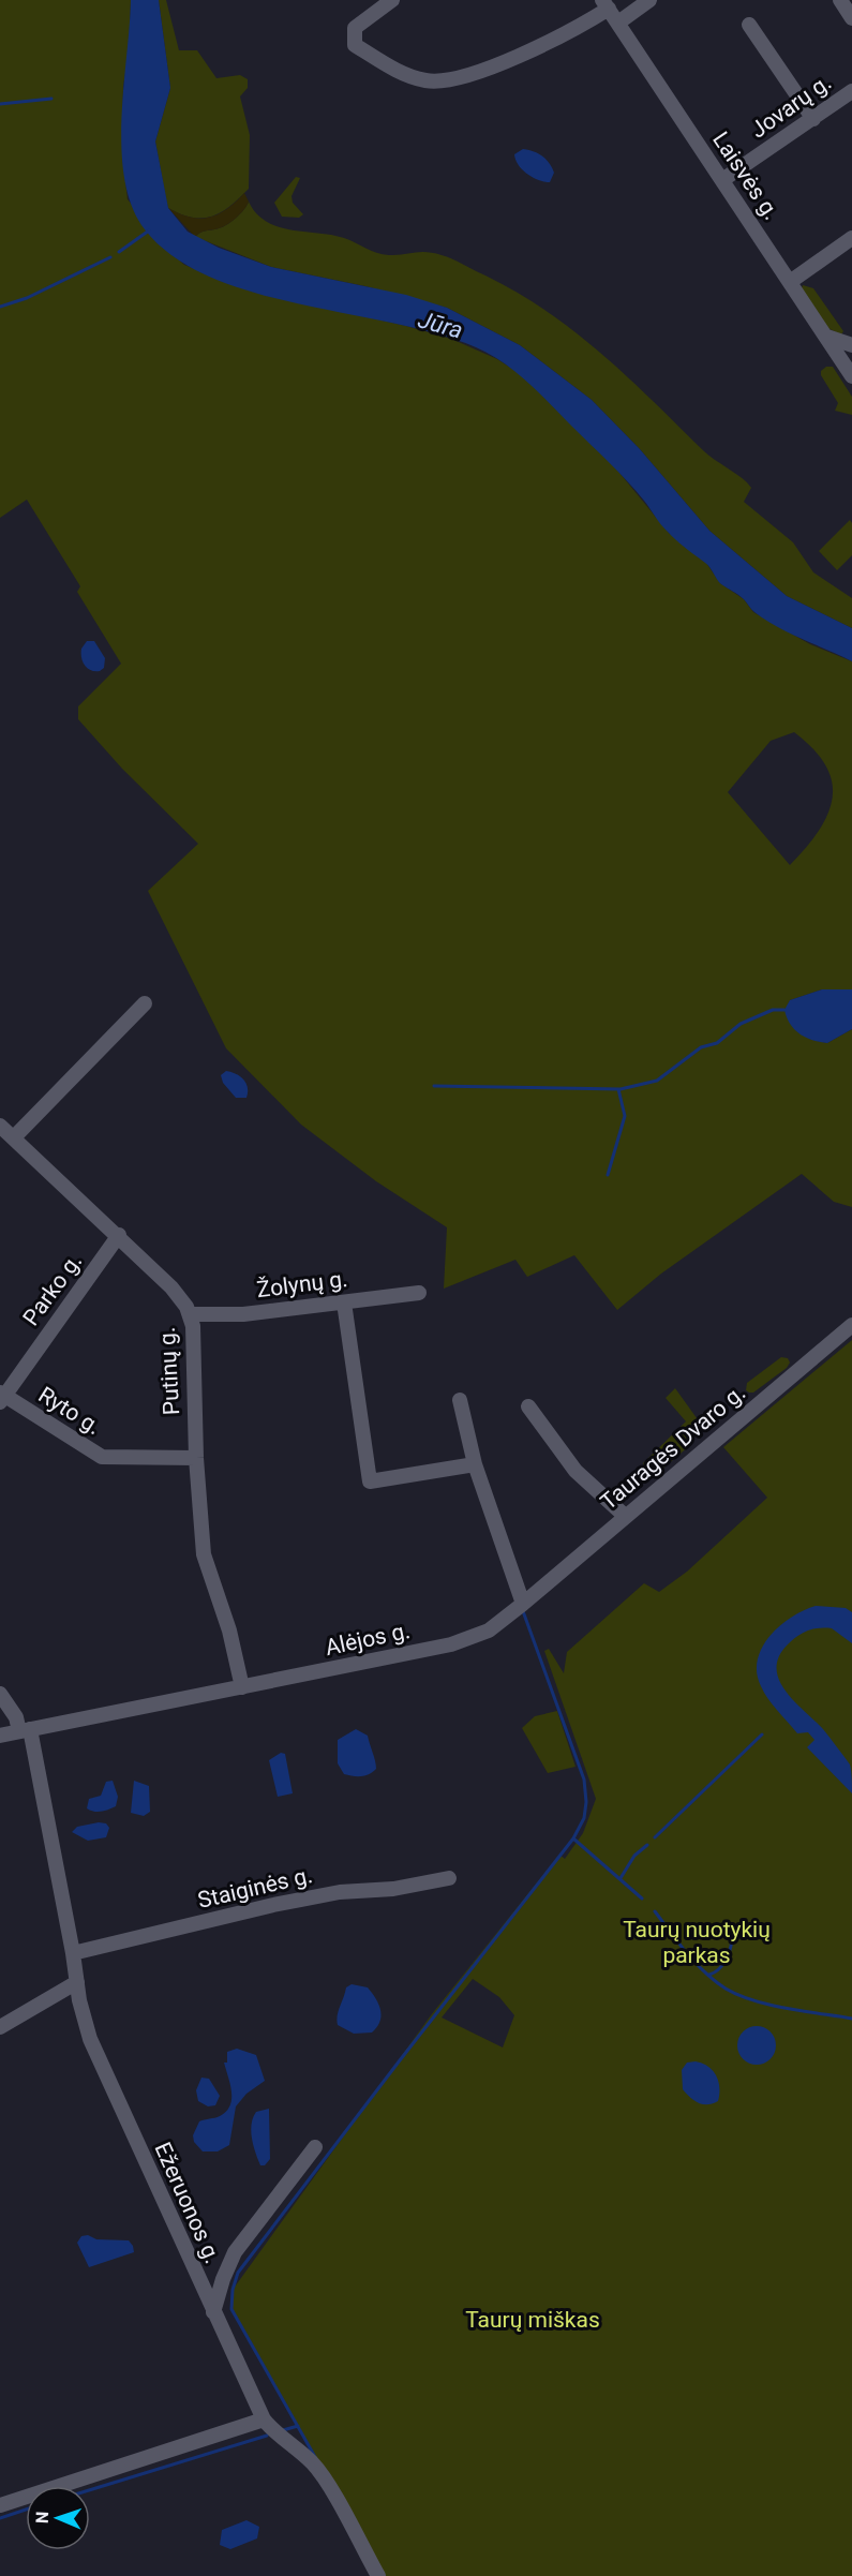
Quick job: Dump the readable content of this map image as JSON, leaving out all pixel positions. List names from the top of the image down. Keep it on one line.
{"streets":{"street":["Jovarų g.","Laisvės g.","Žolynų g.","Parko g.","Putinų g.","Ryto g.","Tauragės Dvaro g.","Alėjos g.","Staiginės g.","Ežeruonos g."]},"crossings":[["Jovarų g.","Laisvės g."],["Žolynų g.","Putinų g."],["Parko g.","Putinų g."],["Parko g.","Ryto g."],["Putinų g.","Ryto g."],["Putinų g.","Alėjos g."],["Tauragės Dvaro g.","Alėjos g."],["Alėjos g.","Ežeruonos g."],["Staiginės g.","Ežeruonos g."]],"water":["Jūra"],"parks":["Taurų nuotykių parkas","Taurų miškas"],"north":"left"}
